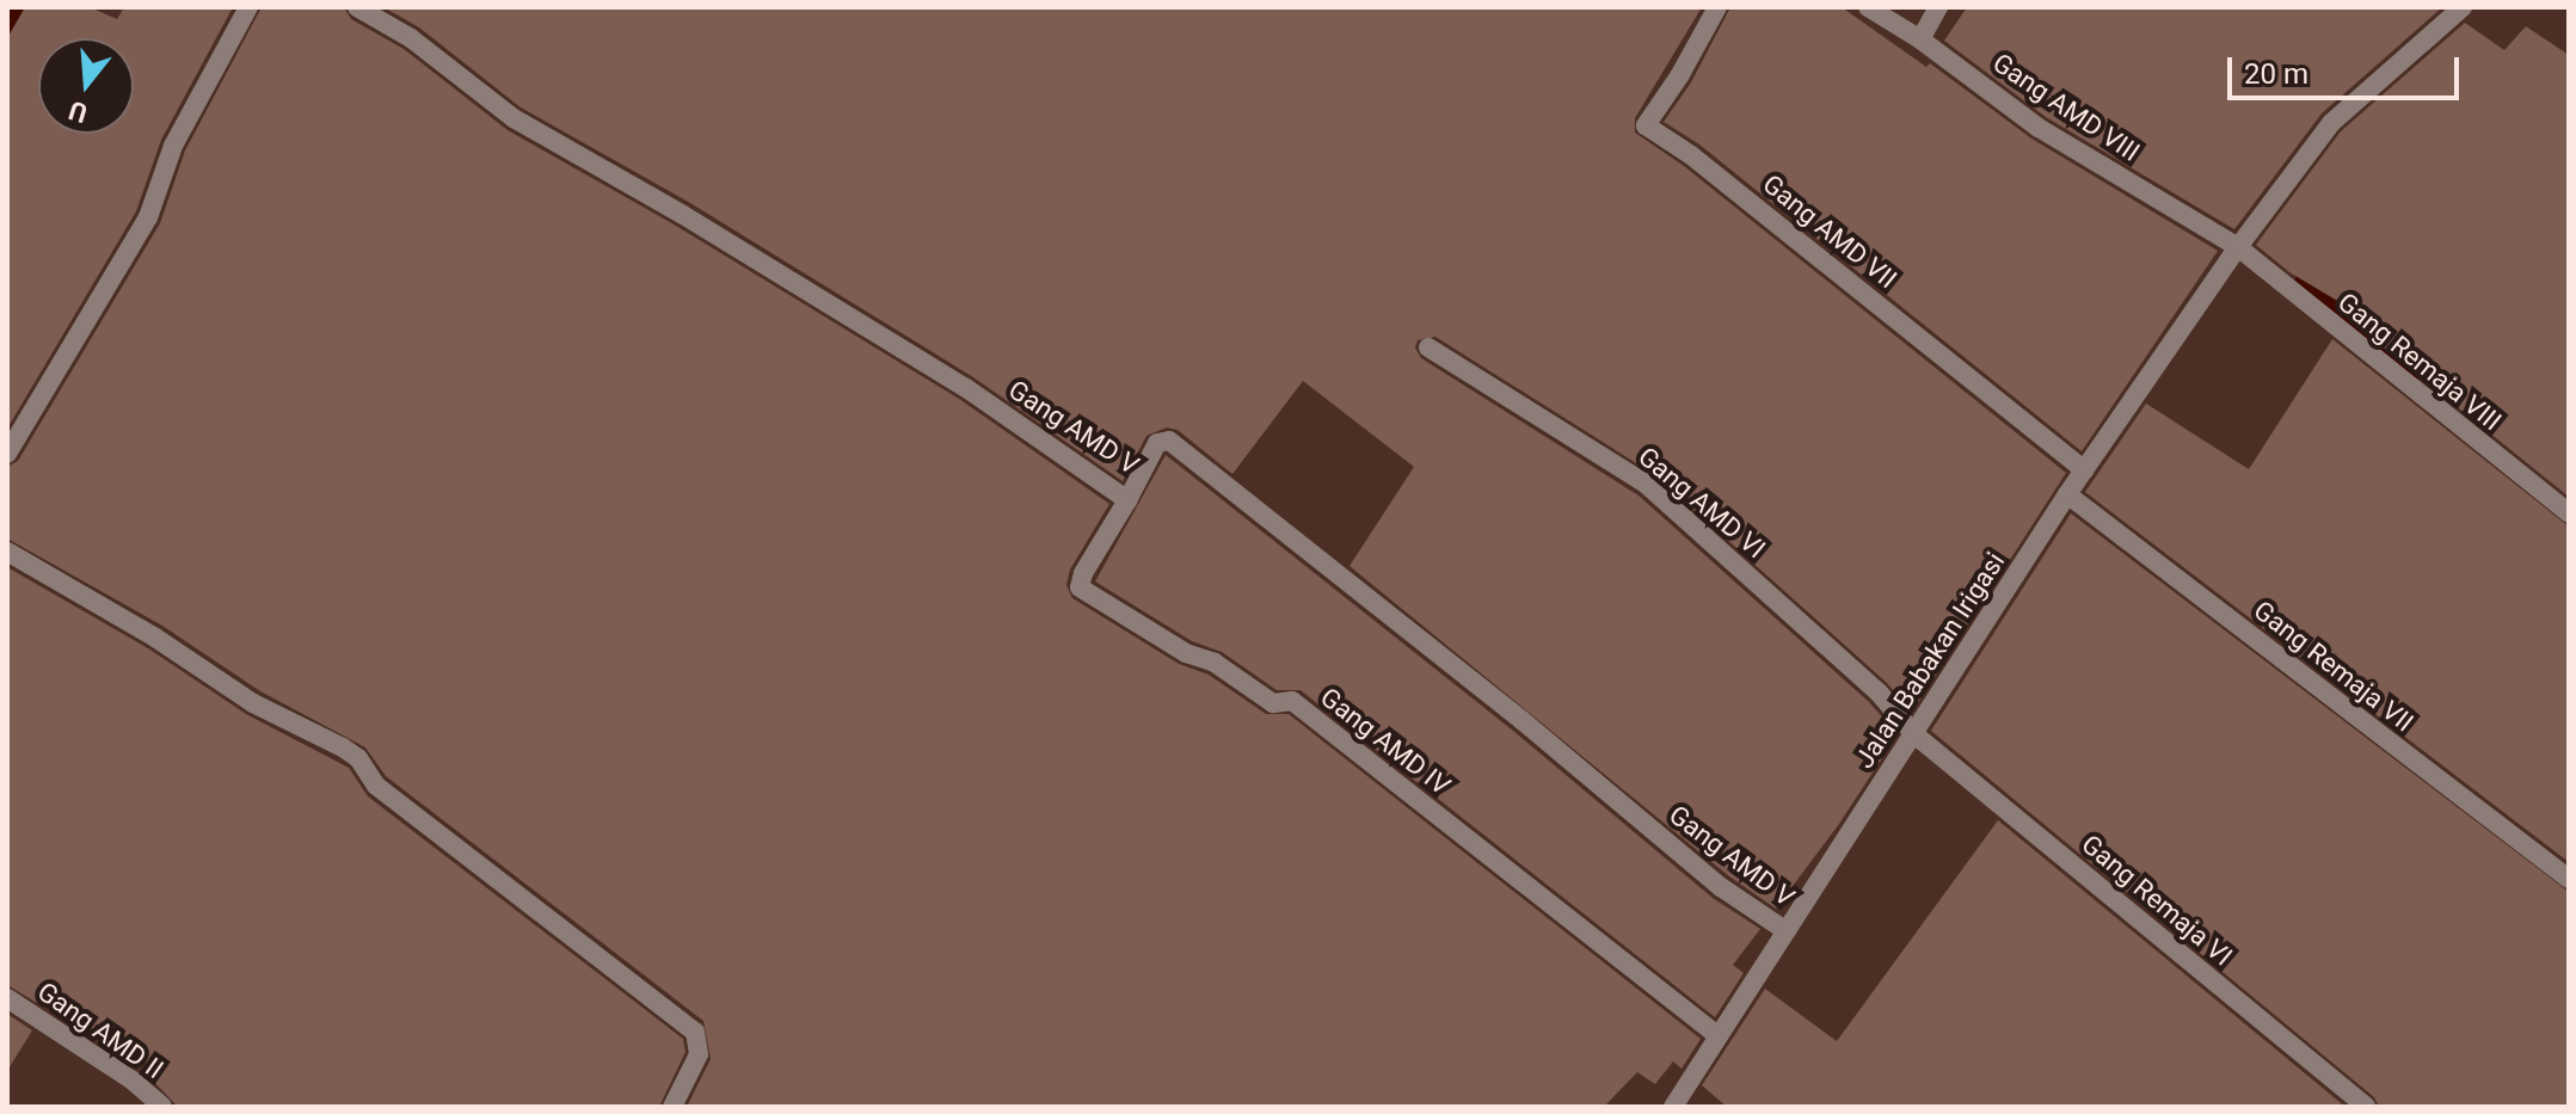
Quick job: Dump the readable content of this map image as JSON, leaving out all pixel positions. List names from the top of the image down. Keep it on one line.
{"streets":{"street":["Gang AMD VIII","Gang AMD VII","Gang Remaja VIII","Gang AMD V","Gang AMD VI","Jalan Babakan Irigasi","Gang Remaja VII","Gang AMD IV","Gang Remaja VI","Gang AMD II"]},"crossings":[["Gang AMD VIII","Gang Remaja VIII"],["Gang AMD VIII","Jalan Babakan Irigasi"],["Gang AMD VII","Jalan Babakan Irigasi"],["Gang Remaja VIII","Jalan Babakan Irigasi"],["Gang AMD V","Jalan Babakan Irigasi"],["Gang AMD V","Gang AMD IV"],["Gang AMD VI","Jalan Babakan Irigasi"],["Gang AMD VI","Gang Remaja VI"],["Jalan Babakan Irigasi","Gang Remaja VII"],["Jalan Babakan Irigasi","Gang AMD IV"],["Jalan Babakan Irigasi","Gang Remaja VI"]],"scale_bar":"20 m","north":"bottom"}
